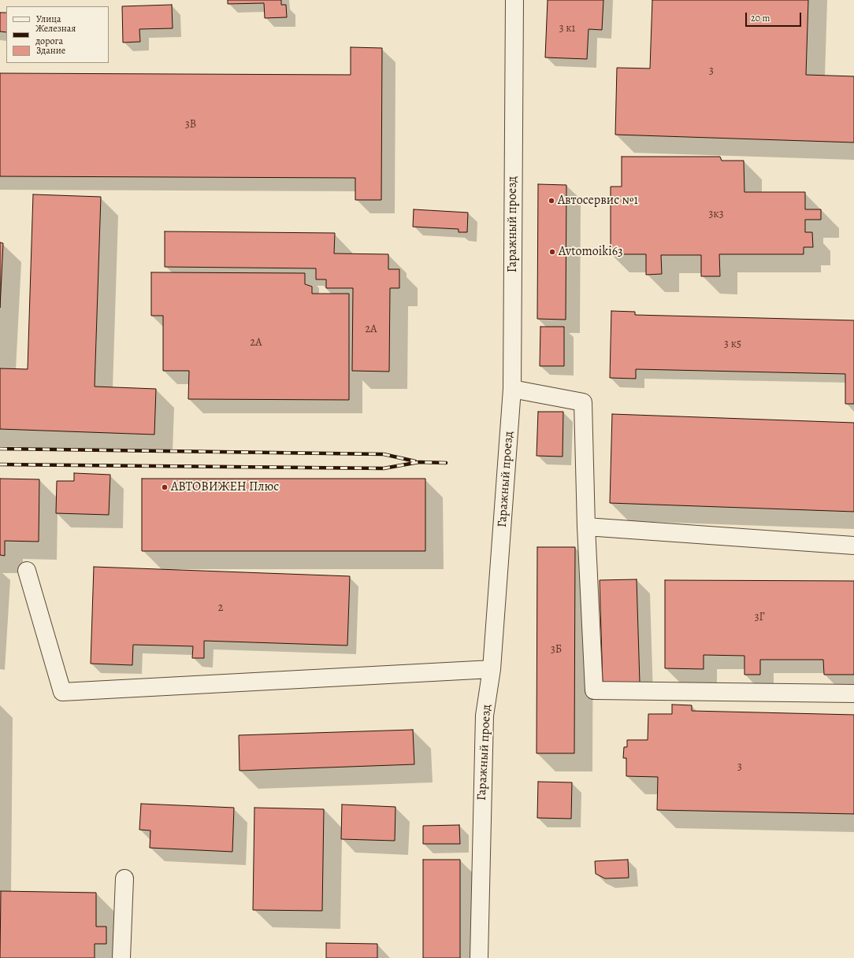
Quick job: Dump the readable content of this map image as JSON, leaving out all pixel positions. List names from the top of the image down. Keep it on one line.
{"streets":{"street":["Гаражный проезд"]},"places":["Автосервис №1","Avtomoiki63","АВТОВИЖЕН Плюс"],"house_numbers":["3 к1","3","3В","3к3","2А","2А","3 к5","2","3Г","3Б","3"],"legend":["Улица","Железная дорога","Здание"],"scale_bar":"20 m"}
